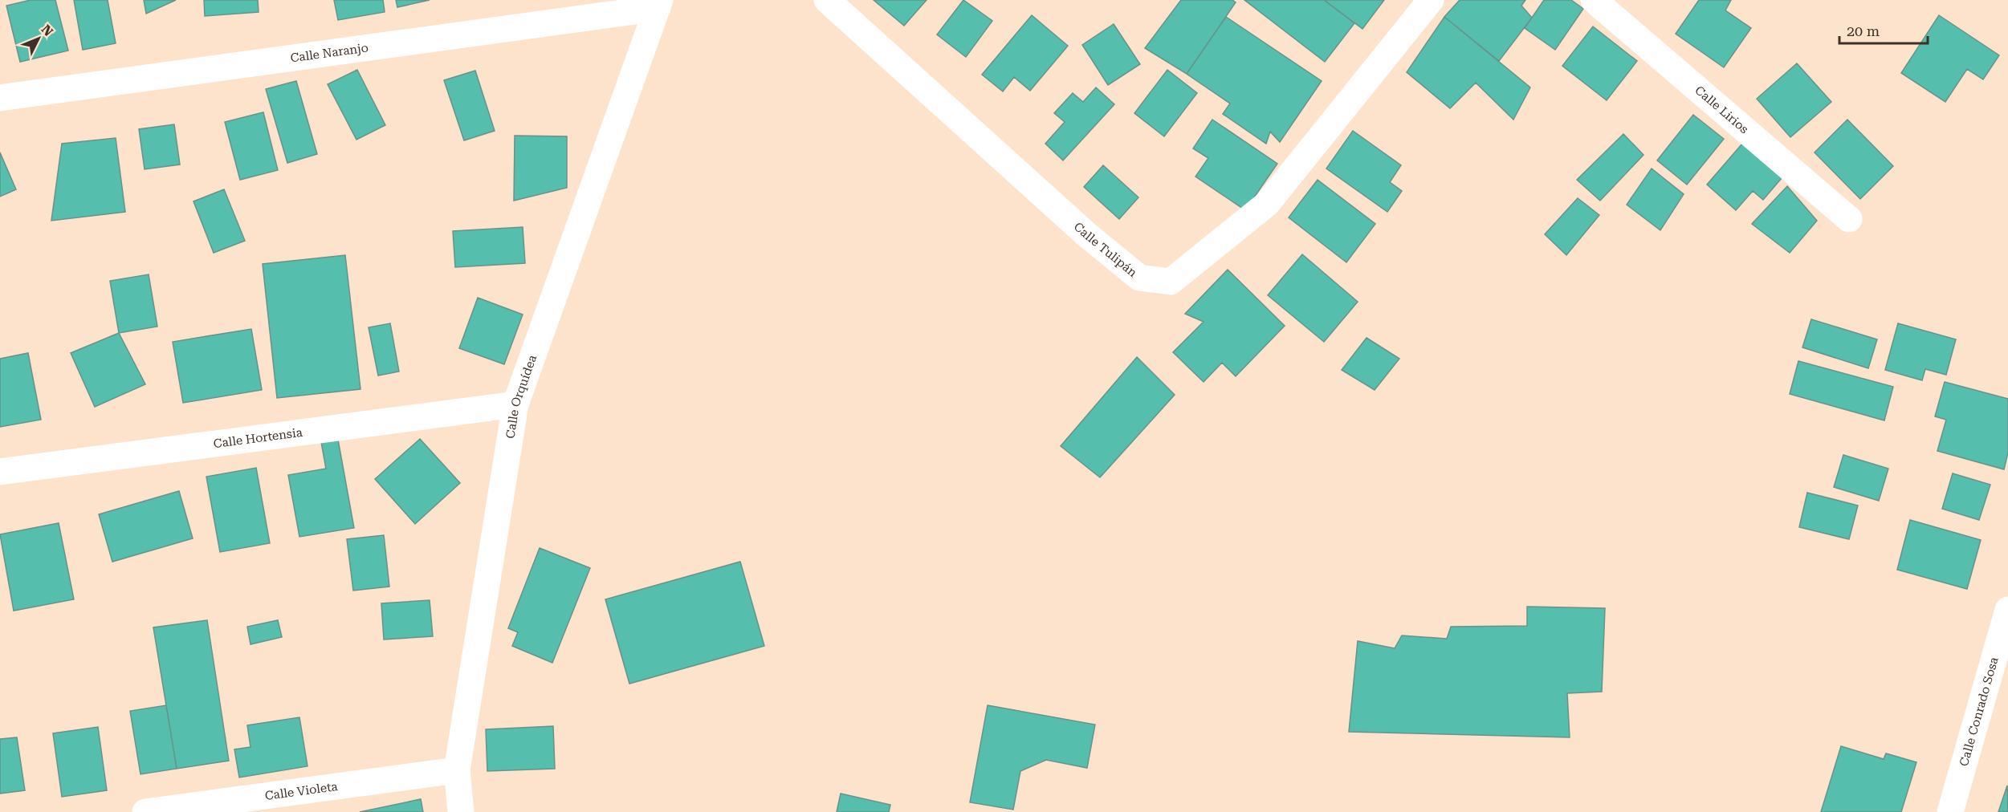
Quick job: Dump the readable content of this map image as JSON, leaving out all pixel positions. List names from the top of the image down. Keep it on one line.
{"streets":{"street":["Calle Naranjo","Calle Lirios","Calle Tulipán","Calle Orquídea","Calle Hortensia","Calle Conrado Sosa","Calle Violeta"]},"crossings":[["Calle Naranjo","Calle Orquídea"],["Calle Orquídea","Calle Hortensia"],["Calle Orquídea","Calle Violeta"]],"scale_bar":"20 m","north":"top right"}
